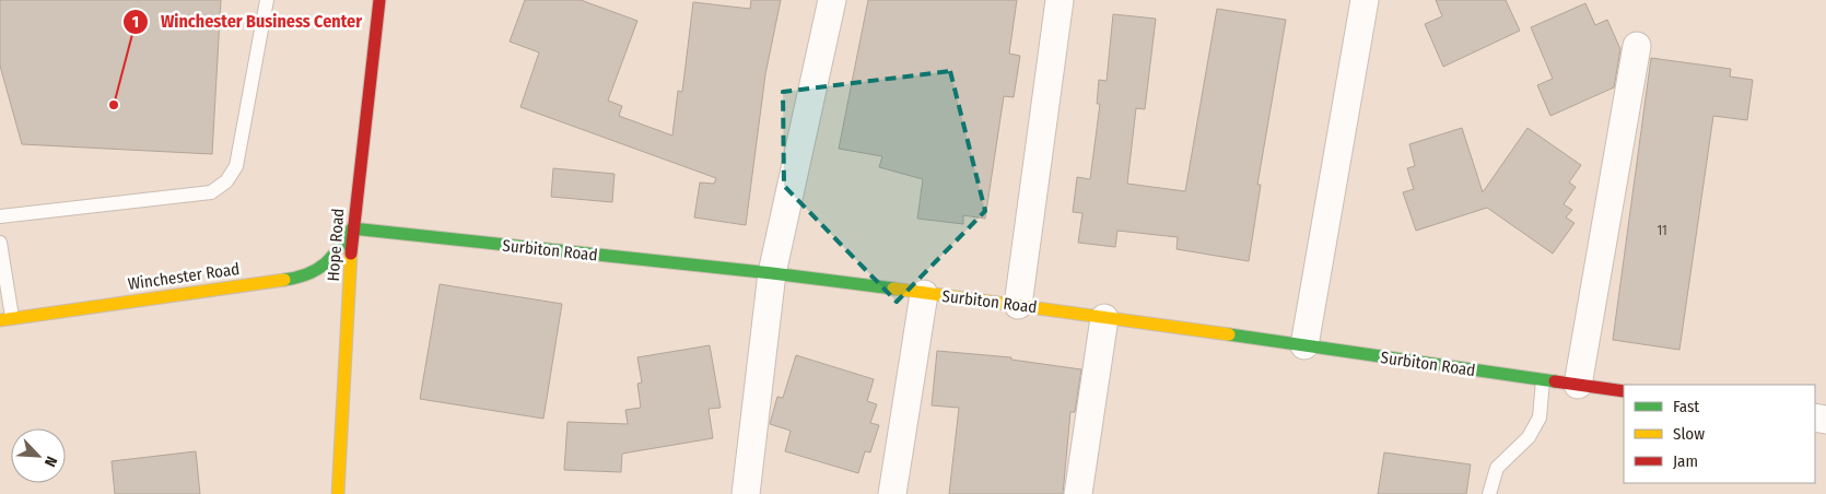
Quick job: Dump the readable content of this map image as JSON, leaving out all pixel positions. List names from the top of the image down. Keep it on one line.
{"streets":{"street":["Hope Road","Surbiton Road","Winchester Road"]},"crossings":[["Hope Road","Surbiton Road"],["Hope Road","Winchester Road"],["Surbiton Road","Winchester Road"]],"places":["Winchester Business Center"],"house_numbers":["11"],"legend":["Fast","Slow","Jam"],"north":"bottom right"}
